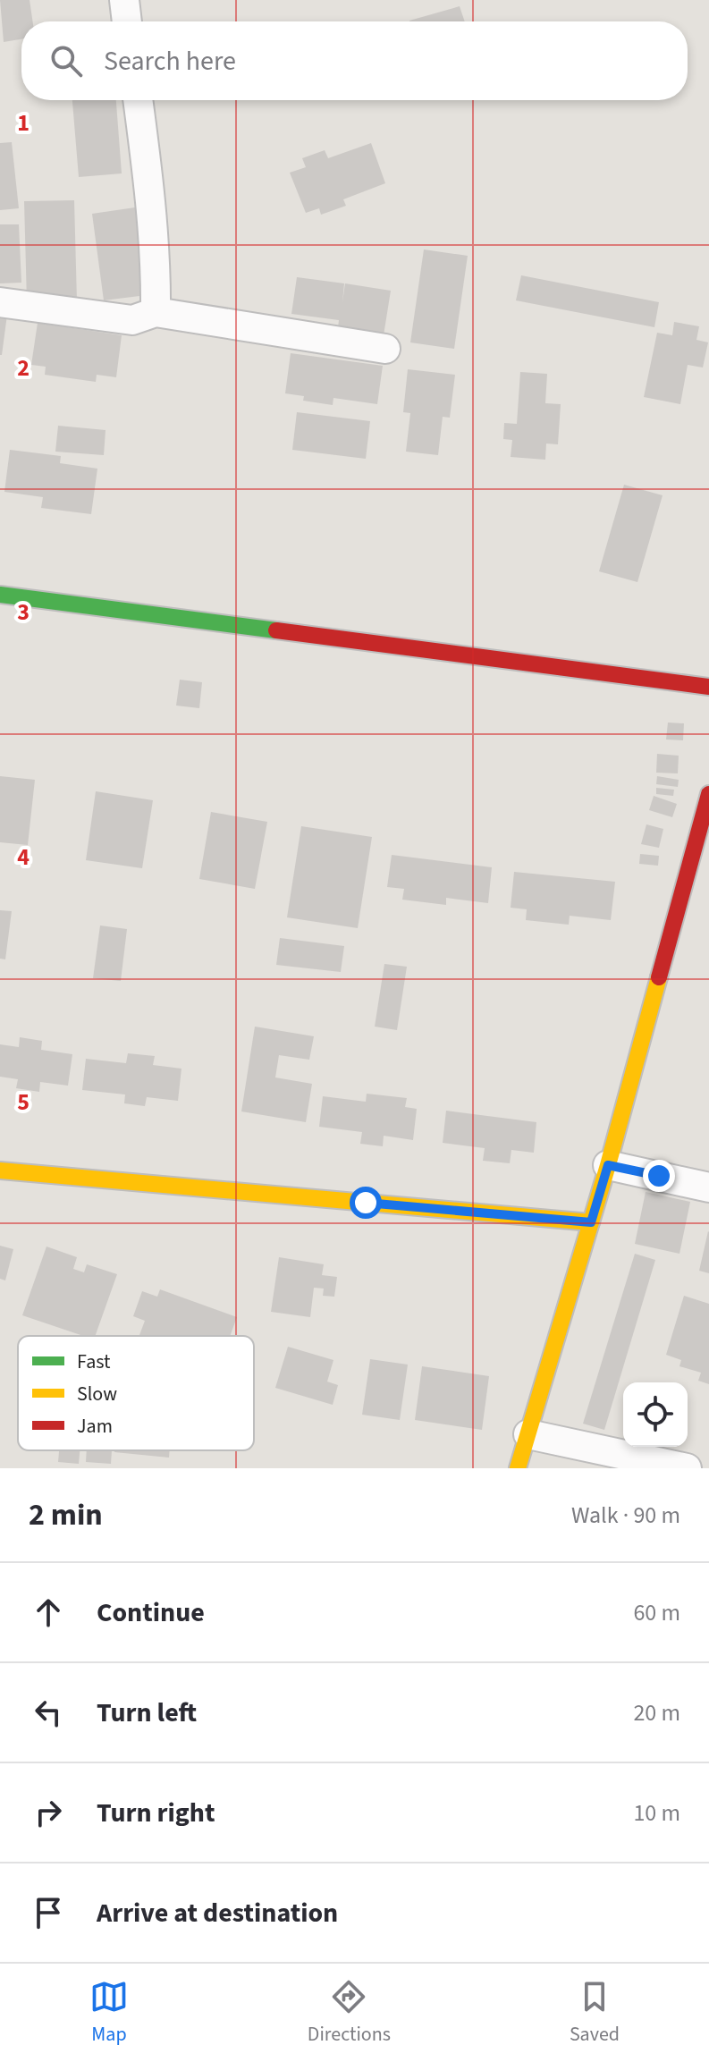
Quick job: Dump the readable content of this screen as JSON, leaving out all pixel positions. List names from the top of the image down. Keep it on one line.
{"legend":["Fast","Slow","Jam"],"page":{"search":"Search here","heading":["2 min","Walk · 90 m"],"list":[["Continue","60 m"],["Turn left","20 m"],["Turn right","10 m"],"Arrive at destination"],"nav":["Map","Directions","Saved"]},"grid":{"rows":["1","2","3","4","5"]}}
